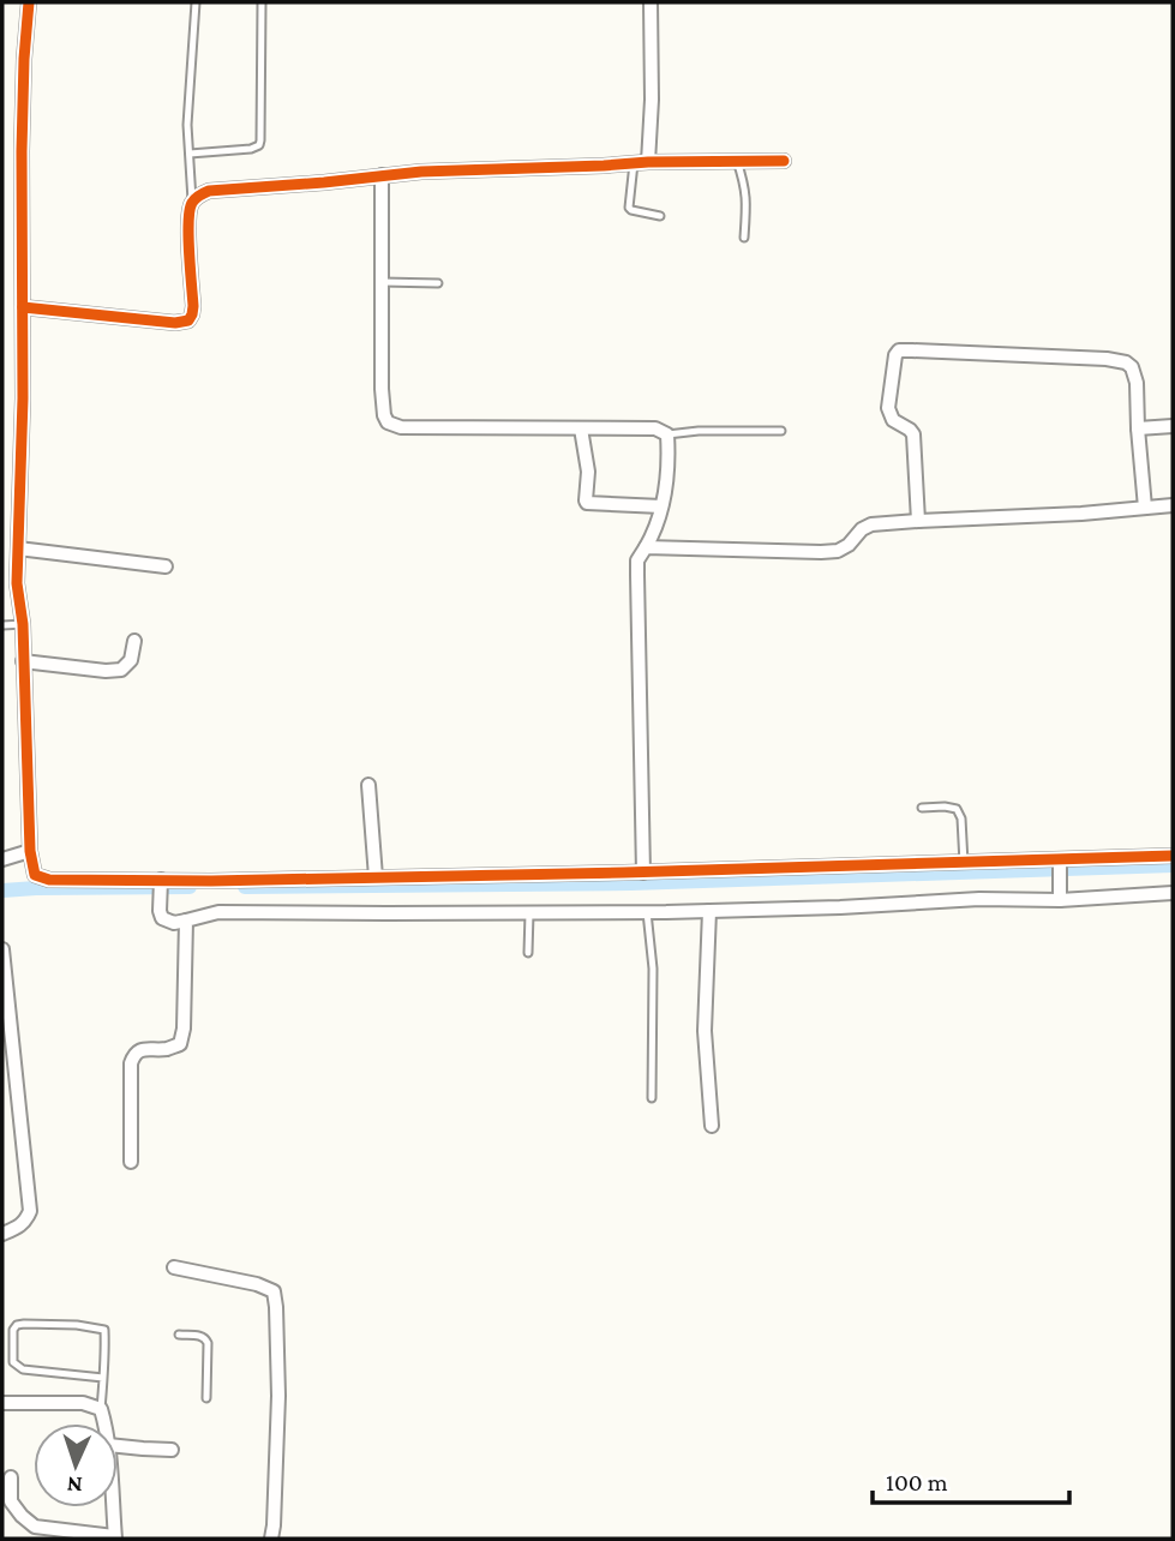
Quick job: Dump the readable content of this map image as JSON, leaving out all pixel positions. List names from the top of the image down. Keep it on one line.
{"scale_bar":"100 m","north":"bottom"}
